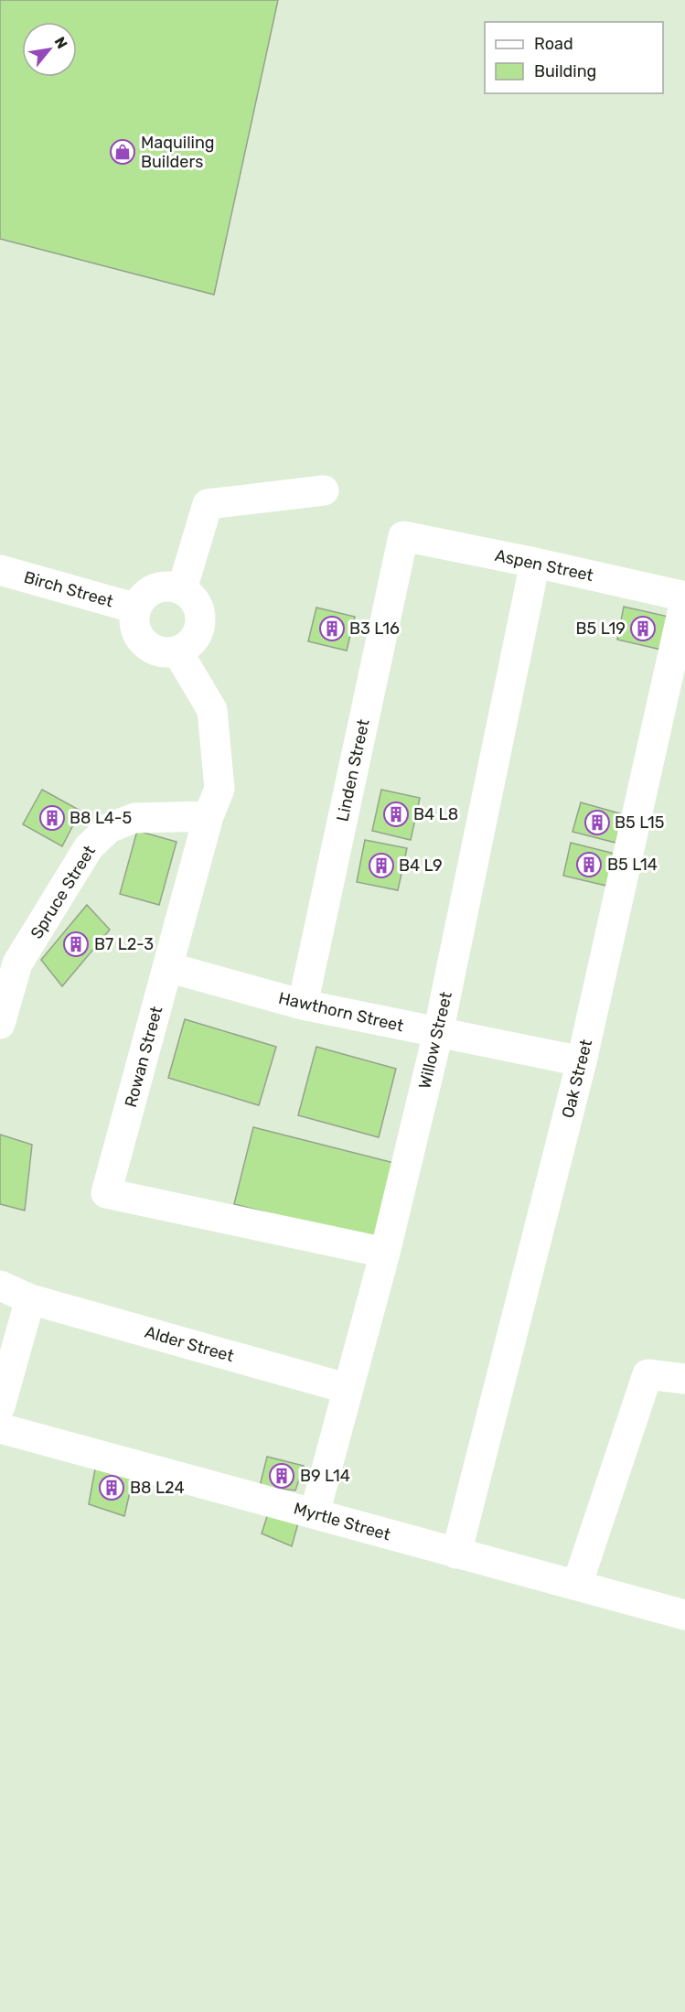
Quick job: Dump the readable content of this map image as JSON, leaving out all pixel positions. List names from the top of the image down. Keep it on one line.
{"streets":{"street":["Aspen Street","Birch Street","Linden Street","Spruce Street","Hawthorn Street","Willow Street","Rowan Street","Oak Street","Alder Street","Myrtle Street"]},"crossings":[["Aspen Street","Linden Street"],["Aspen Street","Willow Street"],["Aspen Street","Oak Street"],["Birch Street","Rowan Street"],["Linden Street","Hawthorn Street"],["Spruce Street","Rowan Street"],["Hawthorn Street","Willow Street"],["Hawthorn Street","Rowan Street"],["Hawthorn Street","Oak Street"],["Willow Street","Rowan Street"],["Willow Street","Alder Street"],["Willow Street","Myrtle Street"],["Oak Street","Myrtle Street"]],"places":{"shop":["Maquiling Builders"],"building":["B3 L16","B5 L19","B4 L8","B8 L4-5","B5 L15","B5 L14","B4 L9","B7 L2-3","B9 L14","B8 L24"]},"legend":["Road","Building"],"north":"top right"}
